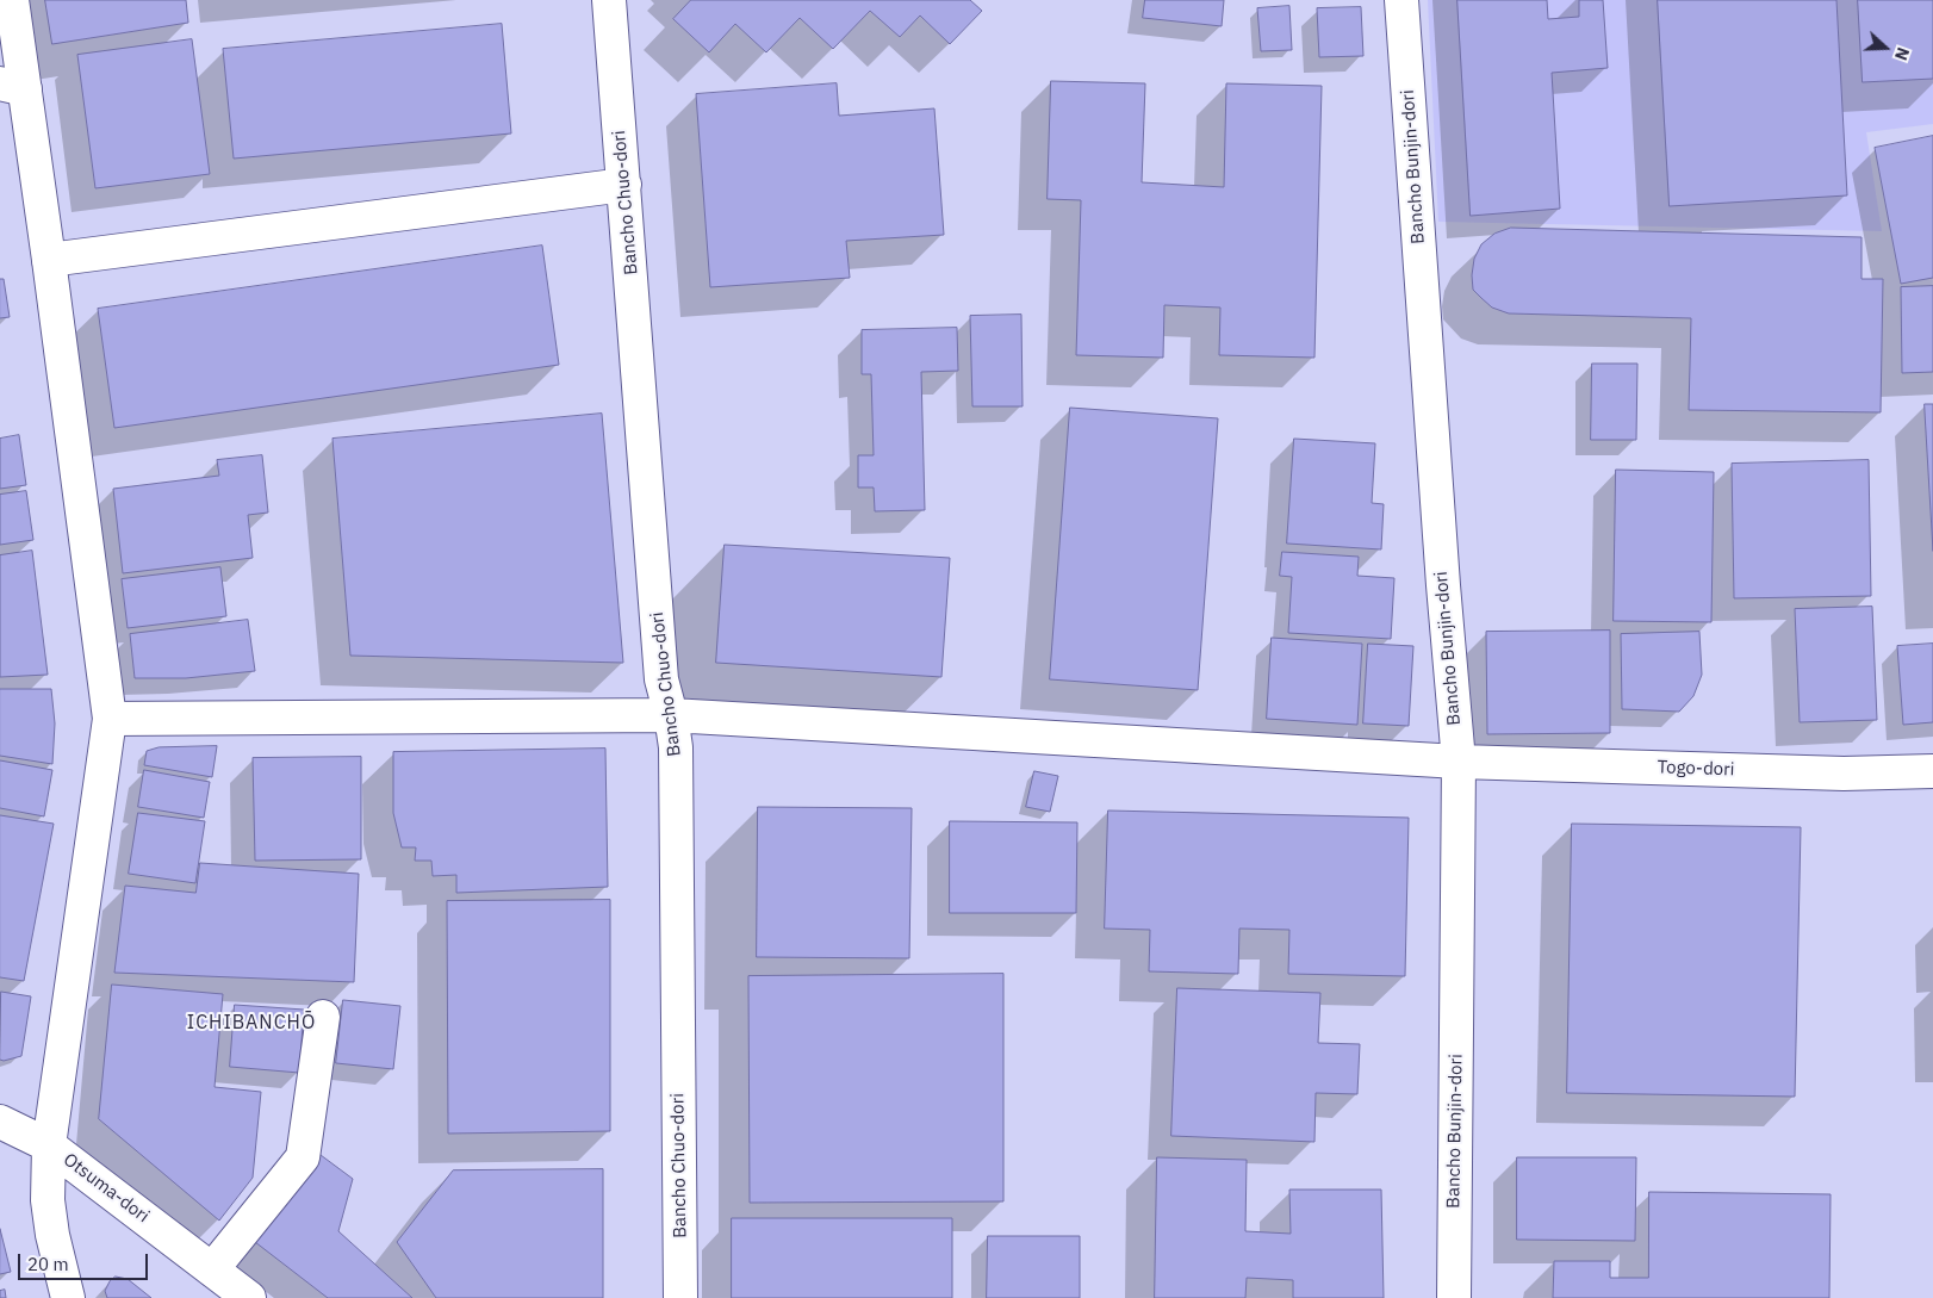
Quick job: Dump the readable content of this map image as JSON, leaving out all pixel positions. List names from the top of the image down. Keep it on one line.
{"streets":{"street":["Bancho Bunjin-dori","Bancho Chuo-dori","Togo-dori","Otsuma-dori"]},"crossings":[["Bancho Bunjin-dori","Togo-dori"],["Bancho Chuo-dori","Togo-dori"]],"districts":["ICHIBANCHŌ"],"scale_bar":"20 m","north":"right"}
